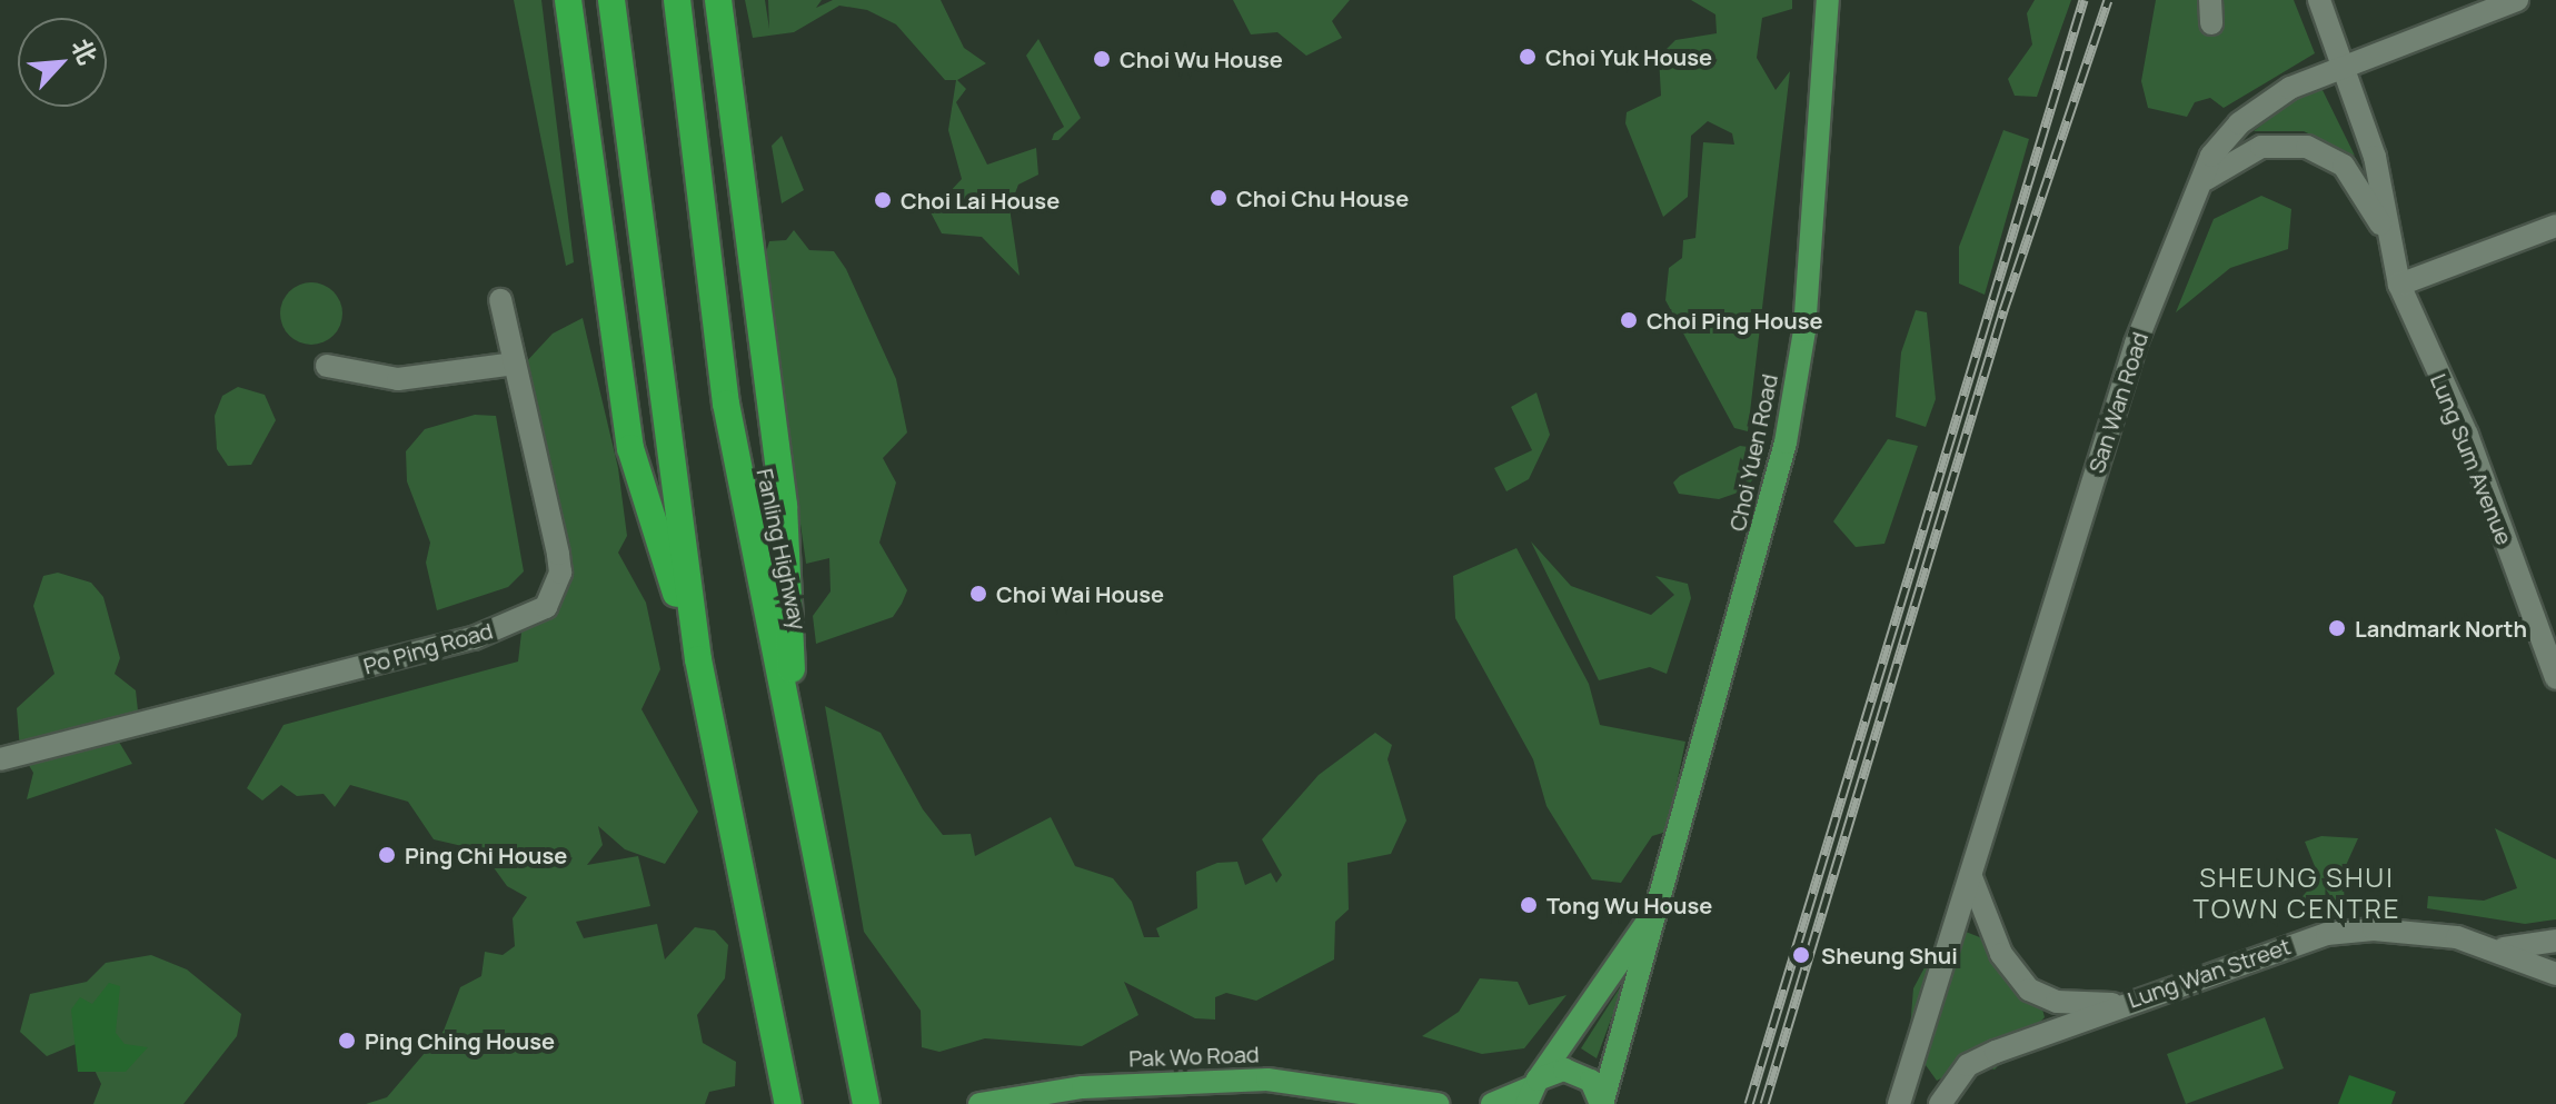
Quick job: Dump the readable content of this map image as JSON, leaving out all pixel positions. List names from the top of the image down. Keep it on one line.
{"streets":{"highway":["Fanling Highway"],"main road":["Choi Yuen Road","Pak Wo Road"],"street":["San Wan Road","Lung Sum Avenue","Po Ping Road","Lung Wan Street"]},"crossings":[["San Wan Road","Lung Sum Avenue"]],"districts":["SHEUNG SHUI TOWN CENTRE"],"places":["Choi Yuk House","Choi Wu House","Choi Chu House","Choi Lai House","Choi Ping House","Choi Wai House","Landmark North","Ping Chi House","Tong Wu House","Sheung Shui","Ping Ching House"],"north":"top right"}
